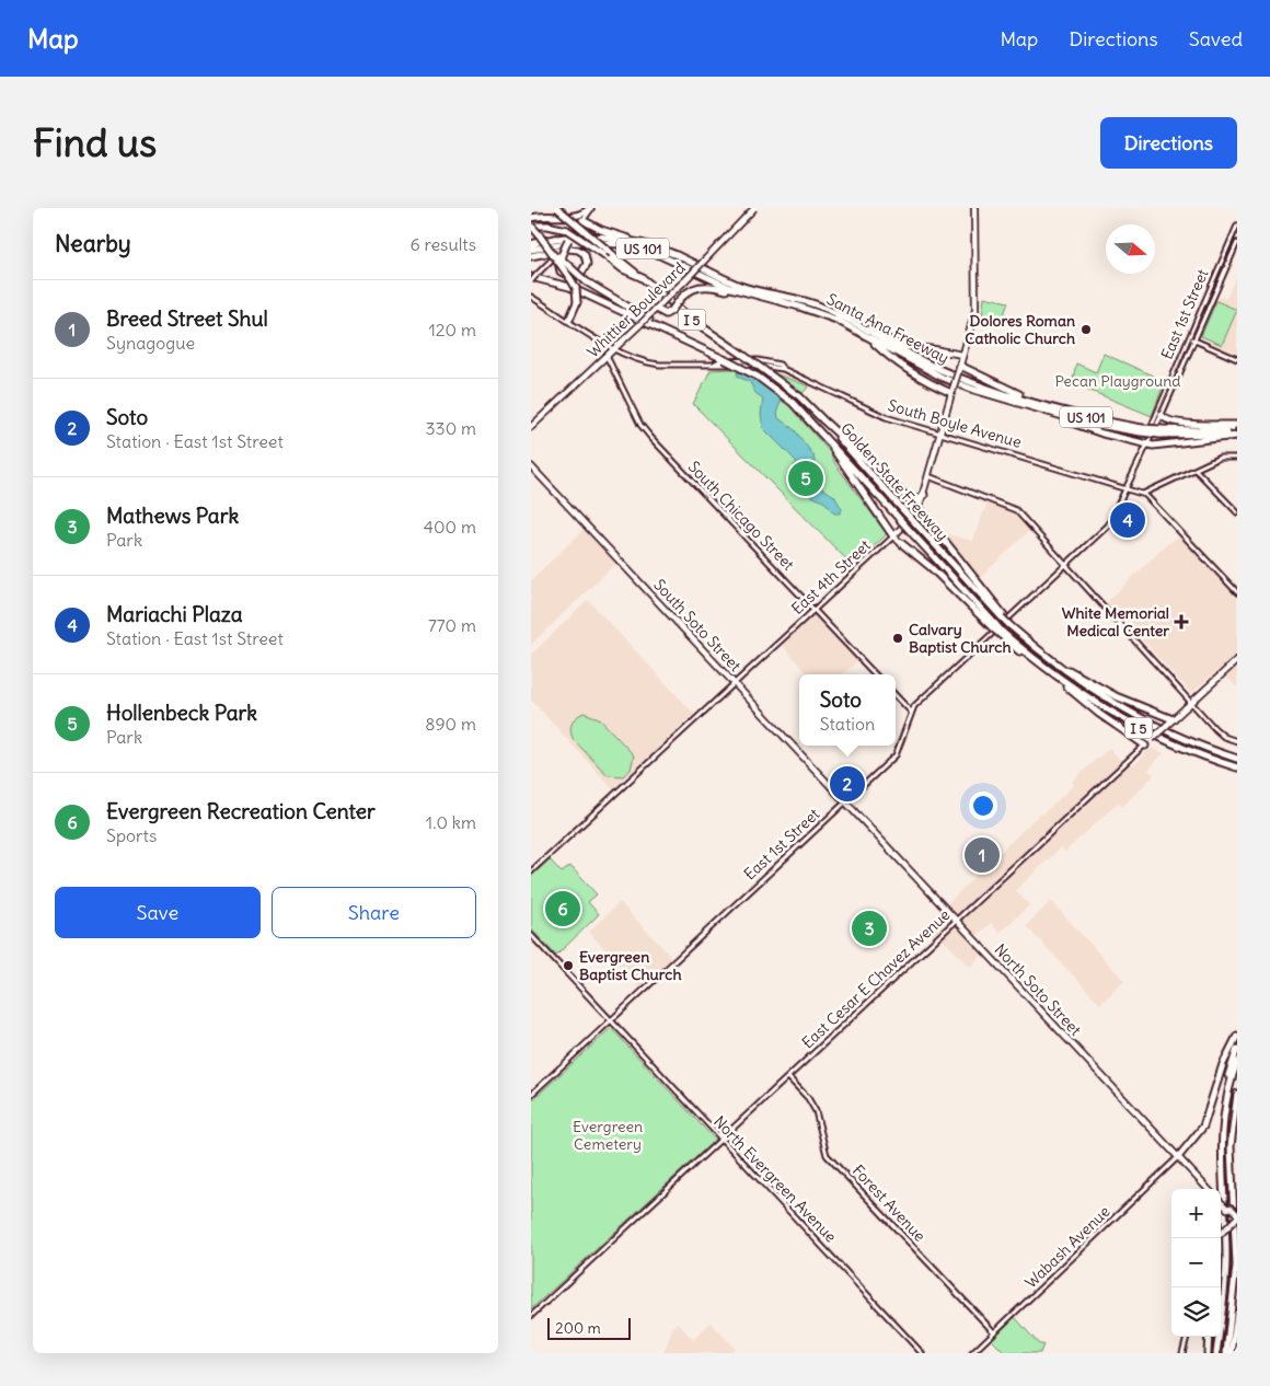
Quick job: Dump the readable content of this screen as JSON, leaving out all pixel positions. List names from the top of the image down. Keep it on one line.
{"streets":{"highway":["US 101","I 5","Santa Ana Freeway","Golden State Freeway"],"main road":["Whittier Boulevard","East 4th Street","South Soto Street","East Cesar E Chavez Avenue","North Soto Street"],"street":["East 1st Street","South Boyle Avenue","South Chicago Street","North Evergreen Avenue","Forest Avenue","Wabash Avenue"]},"crossings":[["Whittier Boulevard","South Boyle Avenue"],["Whittier Boulevard","South Chicago Street"],["East 1st Street","South Boyle Avenue"],["East 1st Street","South Soto Street"],["East 1st Street","North Soto Street"],["East 1st Street","North Evergreen Avenue"],["South Boyle Avenue","East 4th Street"],["South Chicago Street","East 4th Street"],["East 4th Street","South Soto Street"],["South Soto Street","North Soto Street"],["East Cesar E Chavez Avenue","North Soto Street"],["East Cesar E Chavez Avenue","North Evergreen Avenue"],["East Cesar E Chavez Avenue","Forest Avenue"],["North Soto Street","Wabash Avenue"],["Forest Avenue","Wabash Avenue"]],"parks":["Pecan Playground","Evergreen Cemetery"],"places":{"other":["Dolores Roman Catholic Church","Calvary Baptist Church","Evergreen Baptist Church"],"health":["White Memorial Medical Center"]},"scale_bar":"200 m","north":"right","page":{"header":"Map","nav":["Map","Directions","Saved"],"buttons":["Directions",["Save","Share"]],"title":"Find us","heading":["Nearby","6 results"],"list":[{"mark":"1","name":"Breed Street Shul","note":"Synagogue","value":"120 m"},{"mark":"2","name":"Soto","note":"Station · East 1st Street","value":"330 m"},{"mark":"3","name":"Mathews Park","note":"Park","value":"400 m"},{"mark":"4","name":"Mariachi Plaza","note":"Station · East 1st Street","value":"770 m"},{"mark":"5","name":"Hollenbeck Park","note":"Park","value":"890 m"},{"mark":"6","name":"Evergreen Recreation Center","note":"Sports","value":"1.0 km"}],"pins":["5","4","2","1","6","3"],"popup":["Soto","Station"],"map_buttons":["+","−"],"scale":"200 m"}}
